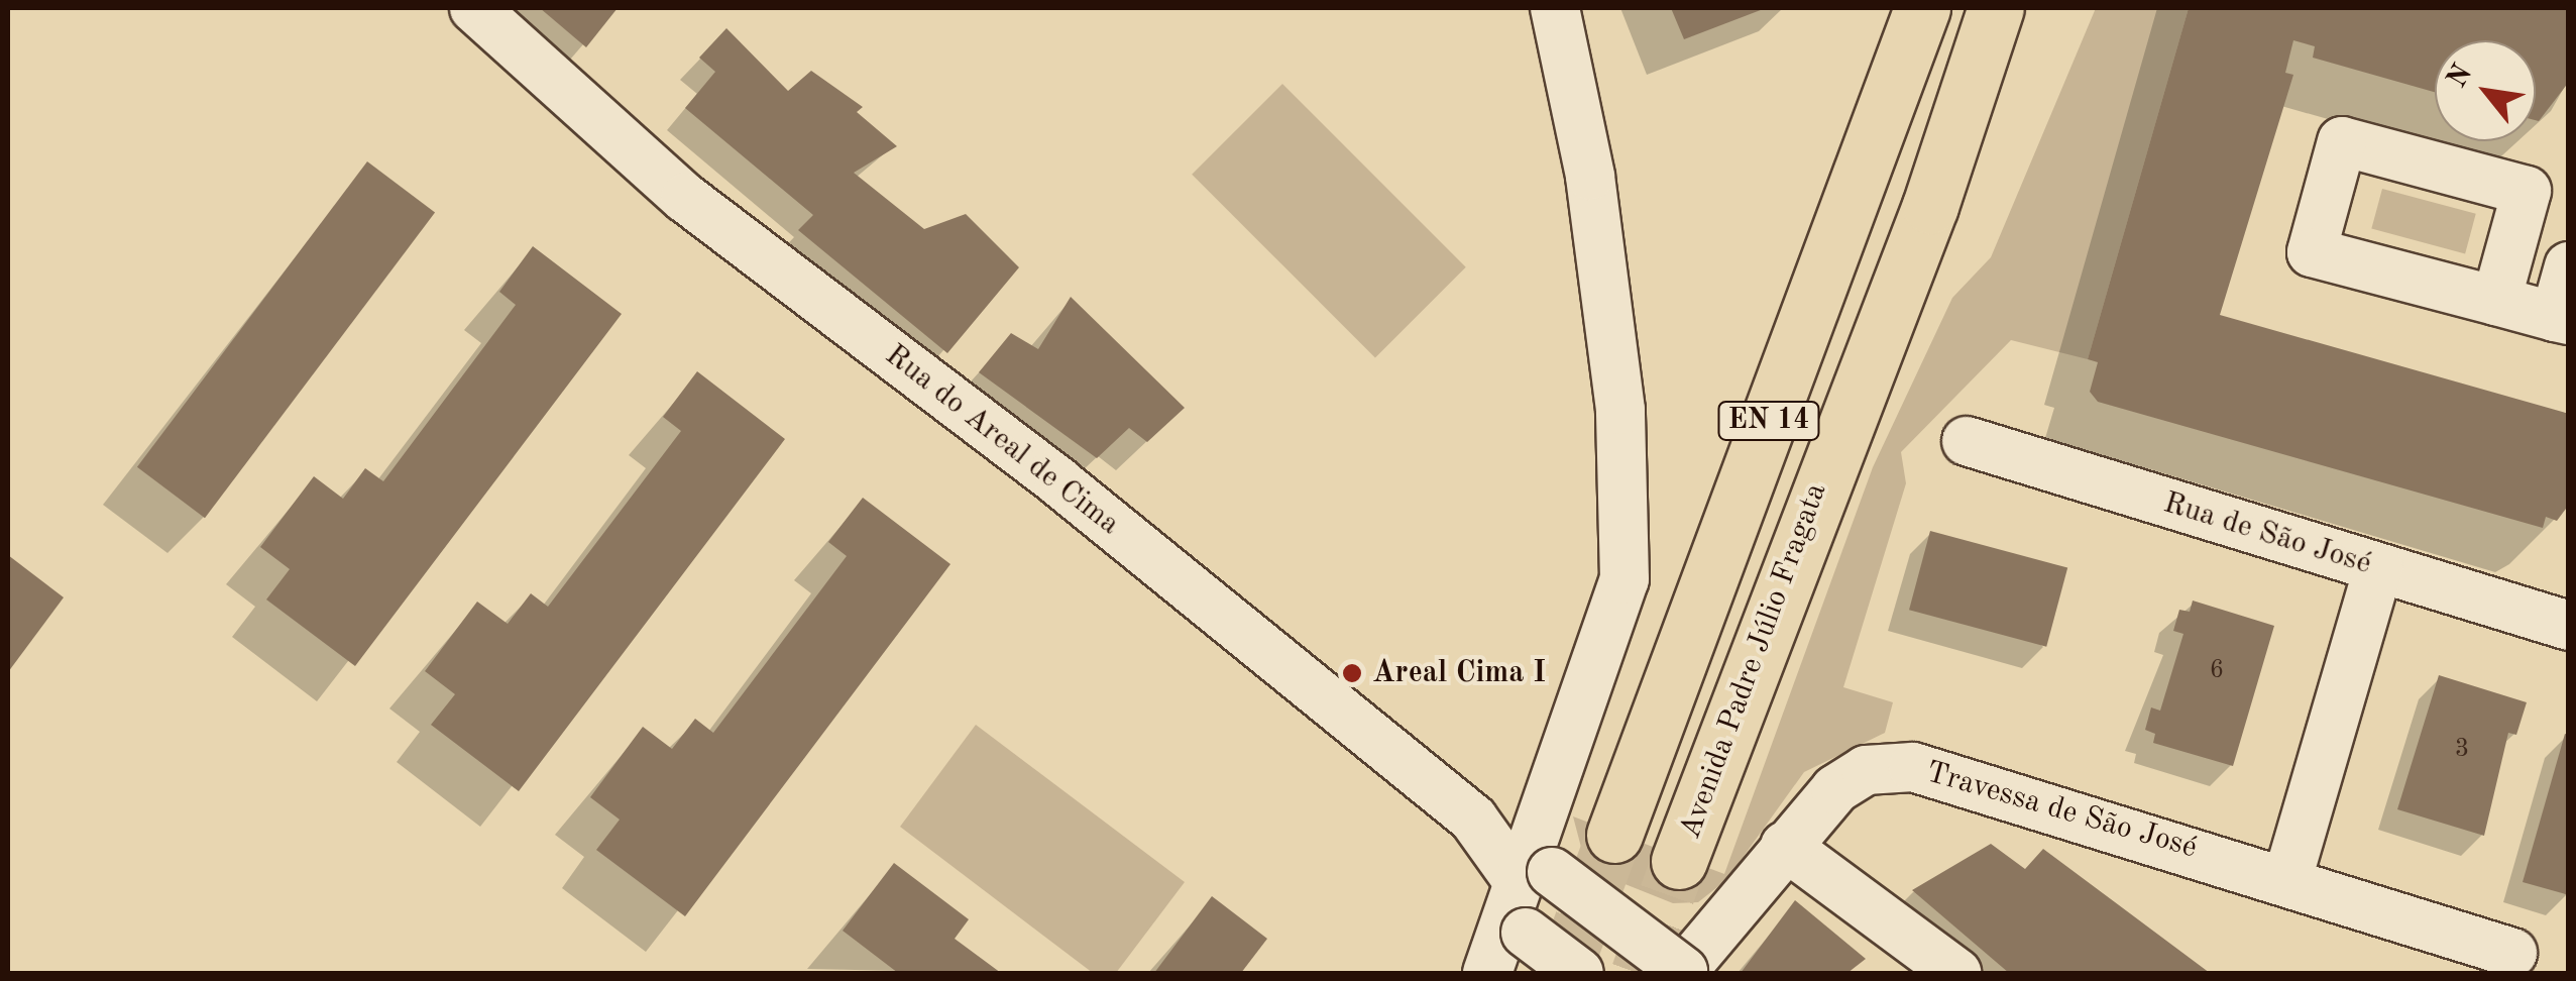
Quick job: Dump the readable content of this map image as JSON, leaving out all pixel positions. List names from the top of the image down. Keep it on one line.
{"streets":{"highway":["EN 14","Avenida Padre Júlio Fragata"],"street":["Rua do Areal de Cima","Rua de São José","Travessa de São José"]},"places":["Areal Cima I"],"house_numbers":["6","3"],"north":"top left"}
